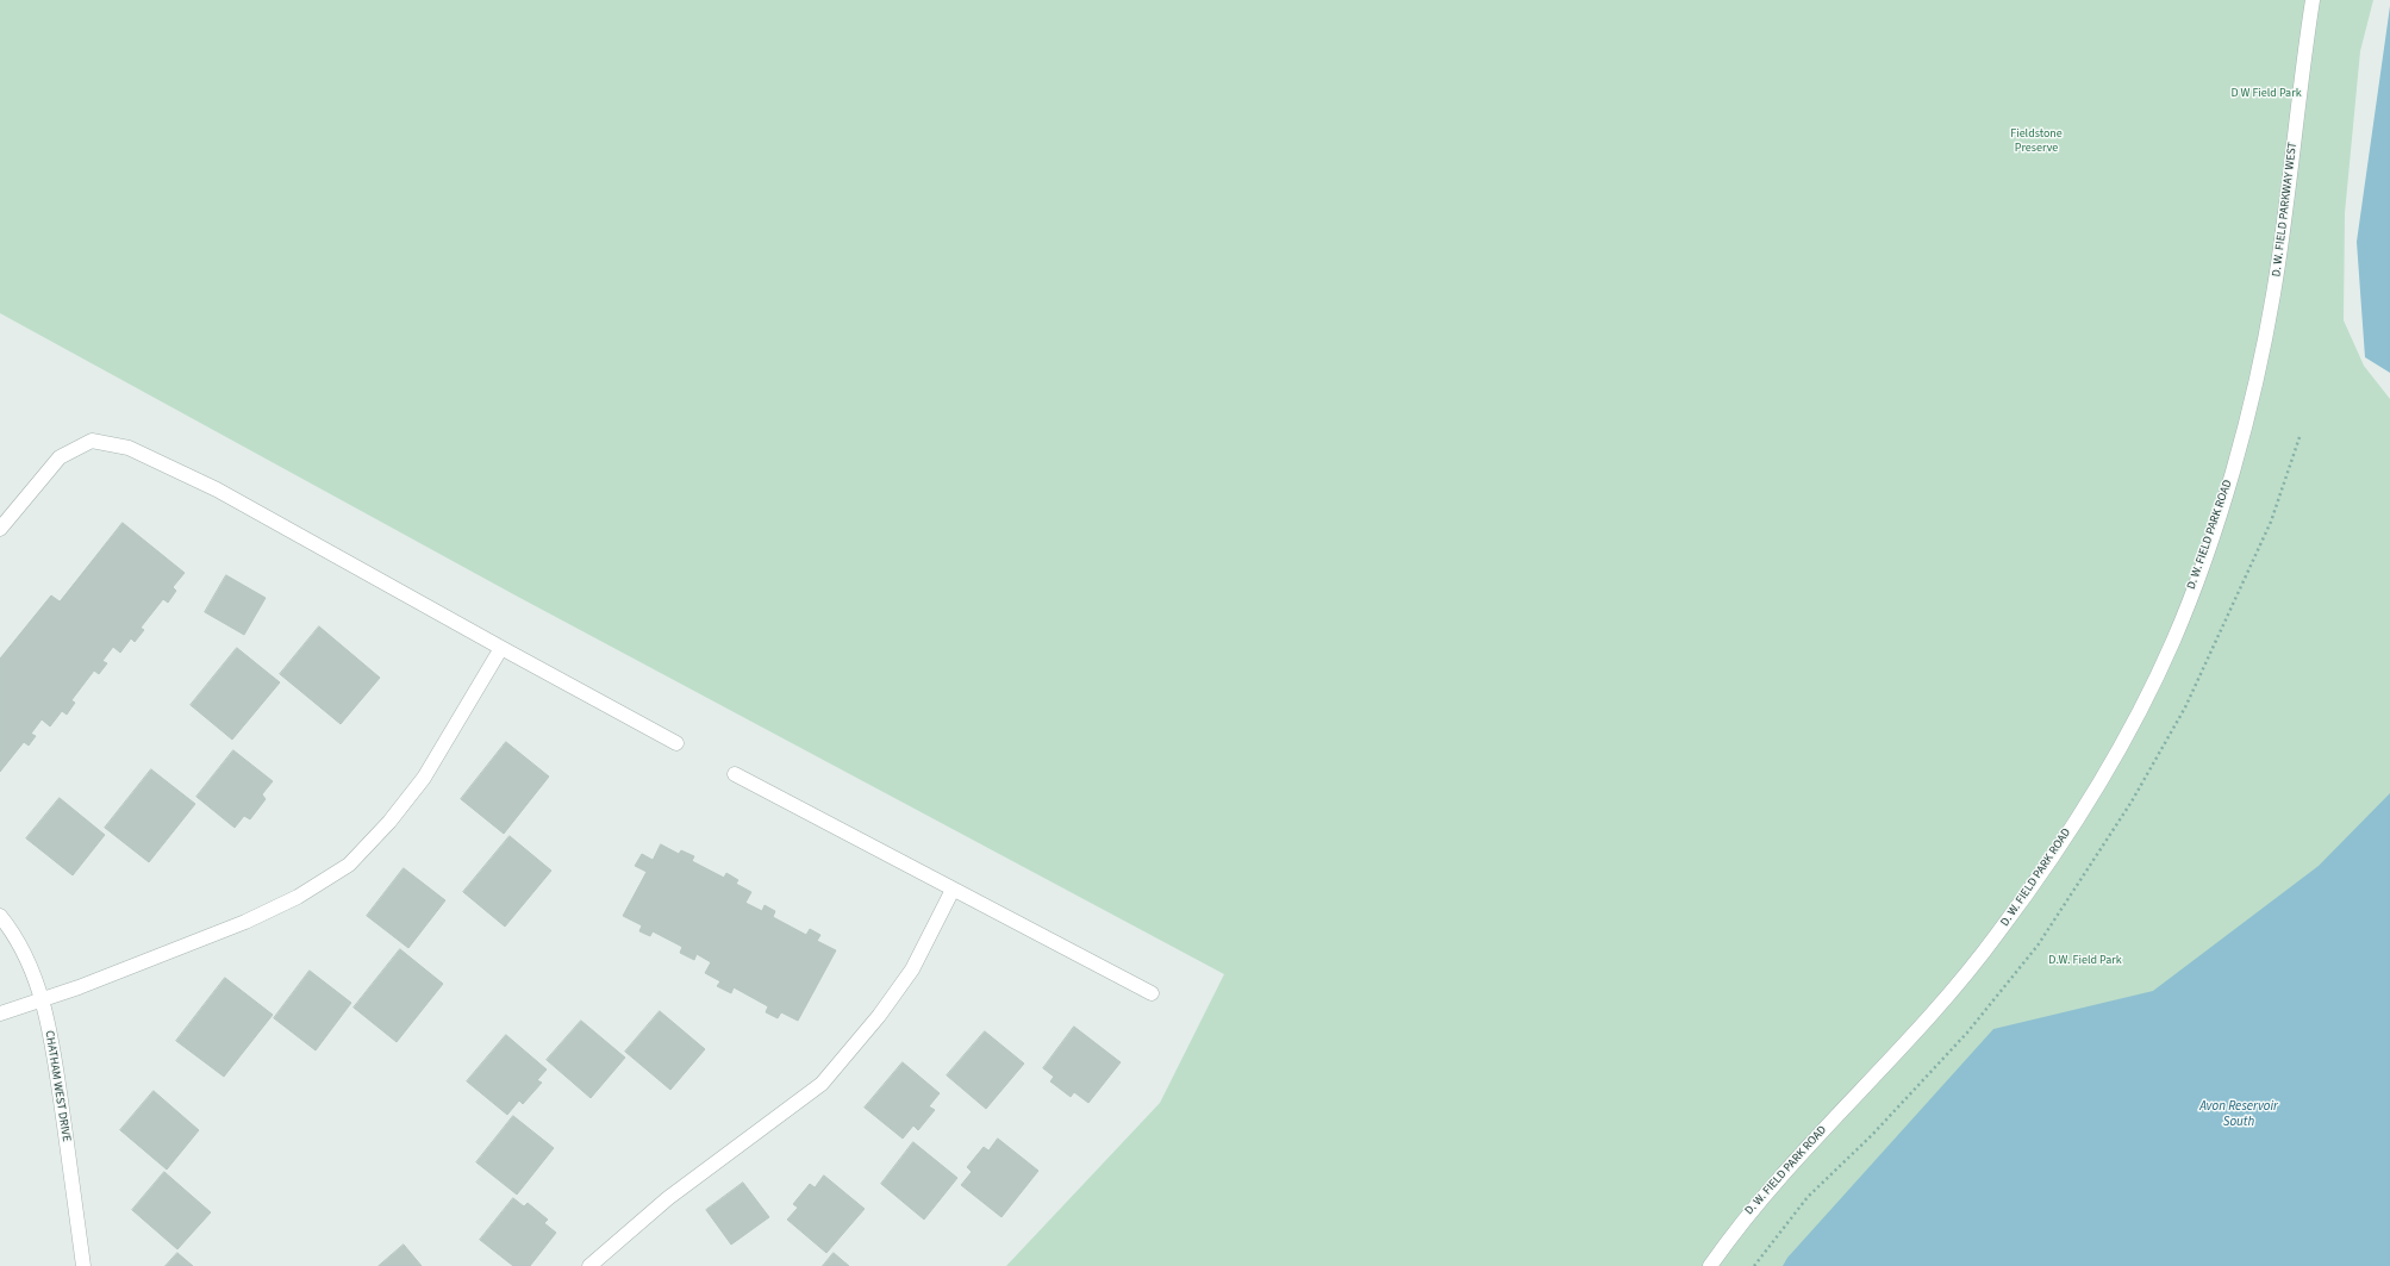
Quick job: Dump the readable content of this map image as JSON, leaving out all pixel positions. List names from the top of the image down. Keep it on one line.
{"streets":{"street":["D. W. FIELD PARKWAY WEST","D. W. FIELD PARK ROAD","CHATHAM WEST DRIVE"]},"crossings":[["D. W. FIELD PARKWAY WEST","D. W. FIELD PARK ROAD"]],"water":["Avon Reservoir South"],"parks":["D W Field Park","Fieldstone Preserve","D.W. Field Park"]}
